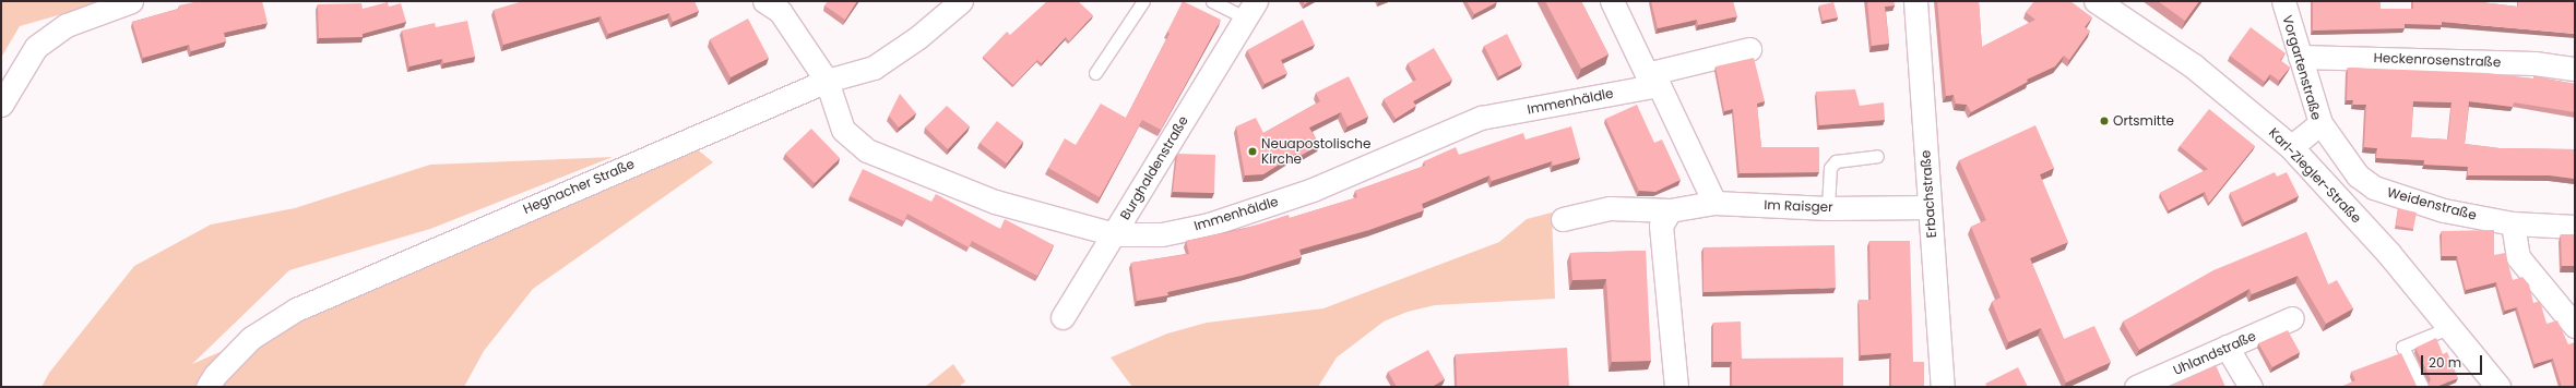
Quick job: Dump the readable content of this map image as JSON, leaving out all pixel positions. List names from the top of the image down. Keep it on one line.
{"streets":{"street":["Heckenrosenstraße","Vorgartenstraße","Immenhäldle","Burghaldenstraße","Karl-Ziegler-Straße","Hegnacher Straße","Erbachstraße","Weidenstraße","Im Raisger","Uhlandstraße"]},"crossings":[["Heckenrosenstraße","Vorgartenstraße"],["Vorgartenstraße","Karl-Ziegler-Straße"],["Vorgartenstraße","Weidenstraße"],["Immenhäldle","Burghaldenstraße"],["Immenhäldle","Hegnacher Straße"],["Erbachstraße","Im Raisger"]],"places":["Ortsmitte","Neuapostolische Kirche"],"scale_bar":"20 m"}
